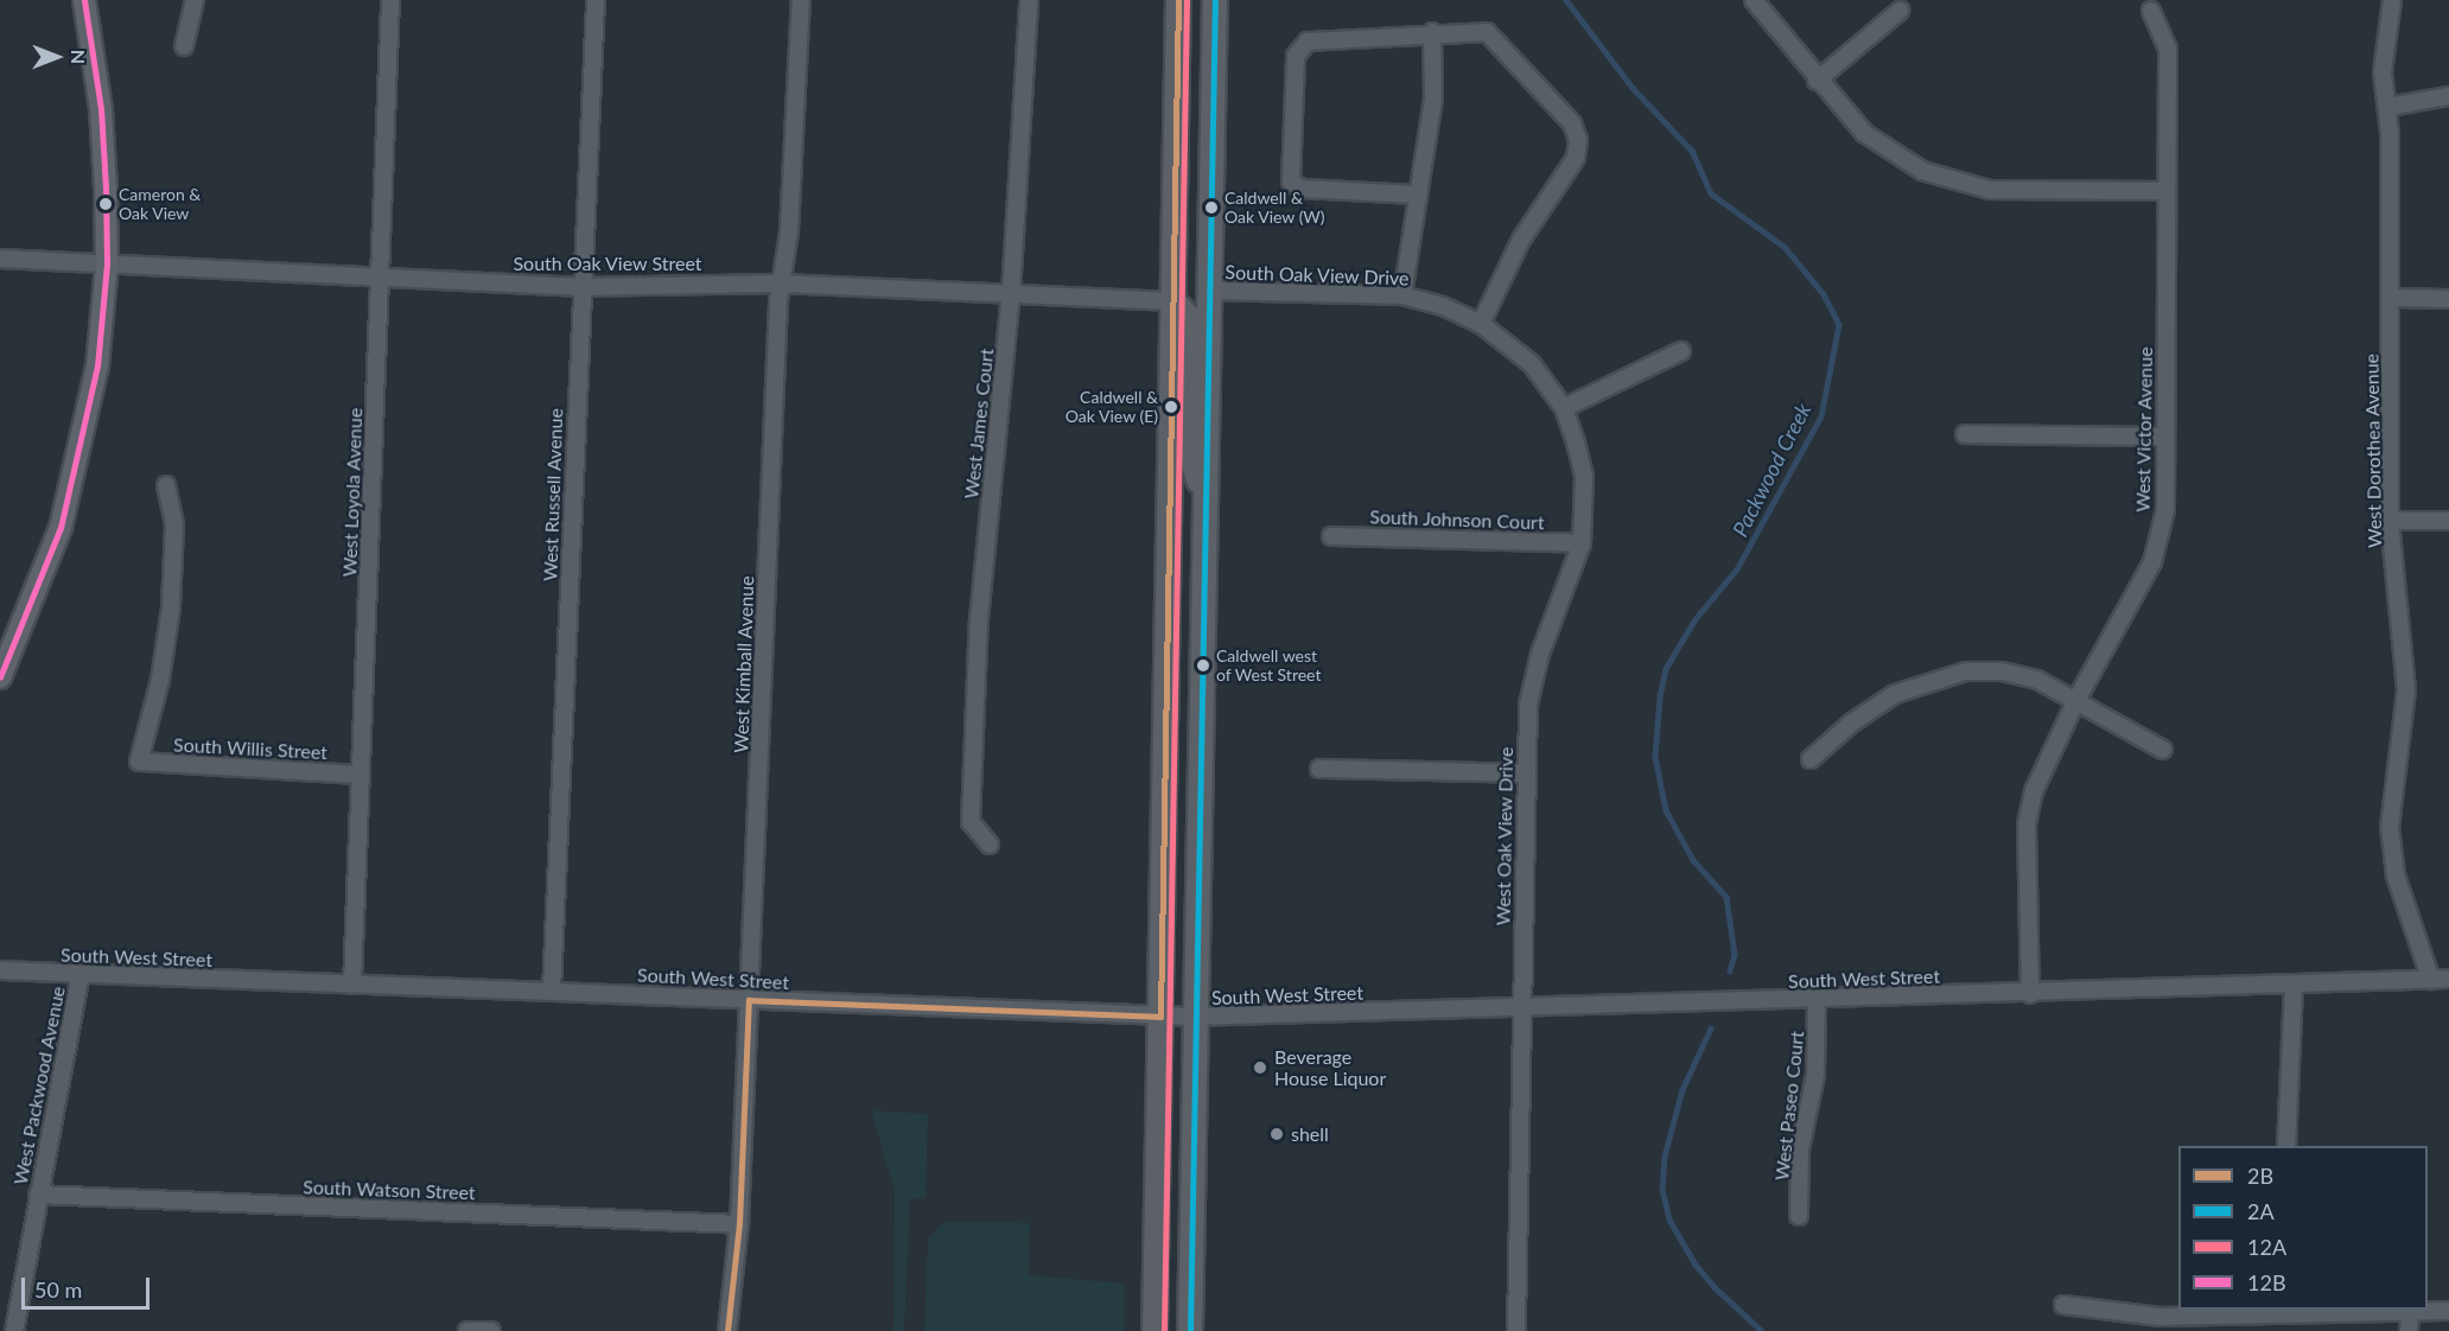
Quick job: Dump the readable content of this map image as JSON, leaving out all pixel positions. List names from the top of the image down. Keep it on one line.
{"streets":{"street":["South Oak View Street","South Oak View Drive","West James Court","West Victor Avenue","West Dorothea Avenue","West Loyola Avenue","West Russell Avenue","South Johnson Court","West Kimball Avenue","South Willis Street","West Oak View Drive","South West Street","West Packwood Avenue","West Paseo Court","South Watson Street"]},"crossings":[["South Oak View Street","West James Court"],["South Oak View Street","West Loyola Avenue"],["South Oak View Street","West Russell Avenue"],["South Oak View Street","West Kimball Avenue"],["South Oak View Drive","West Oak View Drive"],["West Victor Avenue","South West Street"],["West Dorothea Avenue","South West Street"],["West Loyola Avenue","South Willis Street"],["West Loyola Avenue","South West Street"],["West Russell Avenue","South West Street"],["South Johnson Court","West Oak View Drive"],["West Kimball Avenue","South West Street"],["West Kimball Avenue","South Watson Street"],["West Oak View Drive","South West Street"],["South West Street","West Packwood Avenue"],["South West Street","West Paseo Court"],["West Packwood Avenue","South Watson Street"]],"water":["Packwood Creek"],"places":["Cameron & Oak View","Caldwell & Oak View (W)","Caldwell & Oak View (E)","Caldwell west of West Street","Beverage House Liquor","shell"],"lines":["transit line 2B","transit line 2A","transit line 12A","transit line 12B"],"legend":["2B","2A","12A","12B"],"scale_bar":"50 m","north":"right"}
